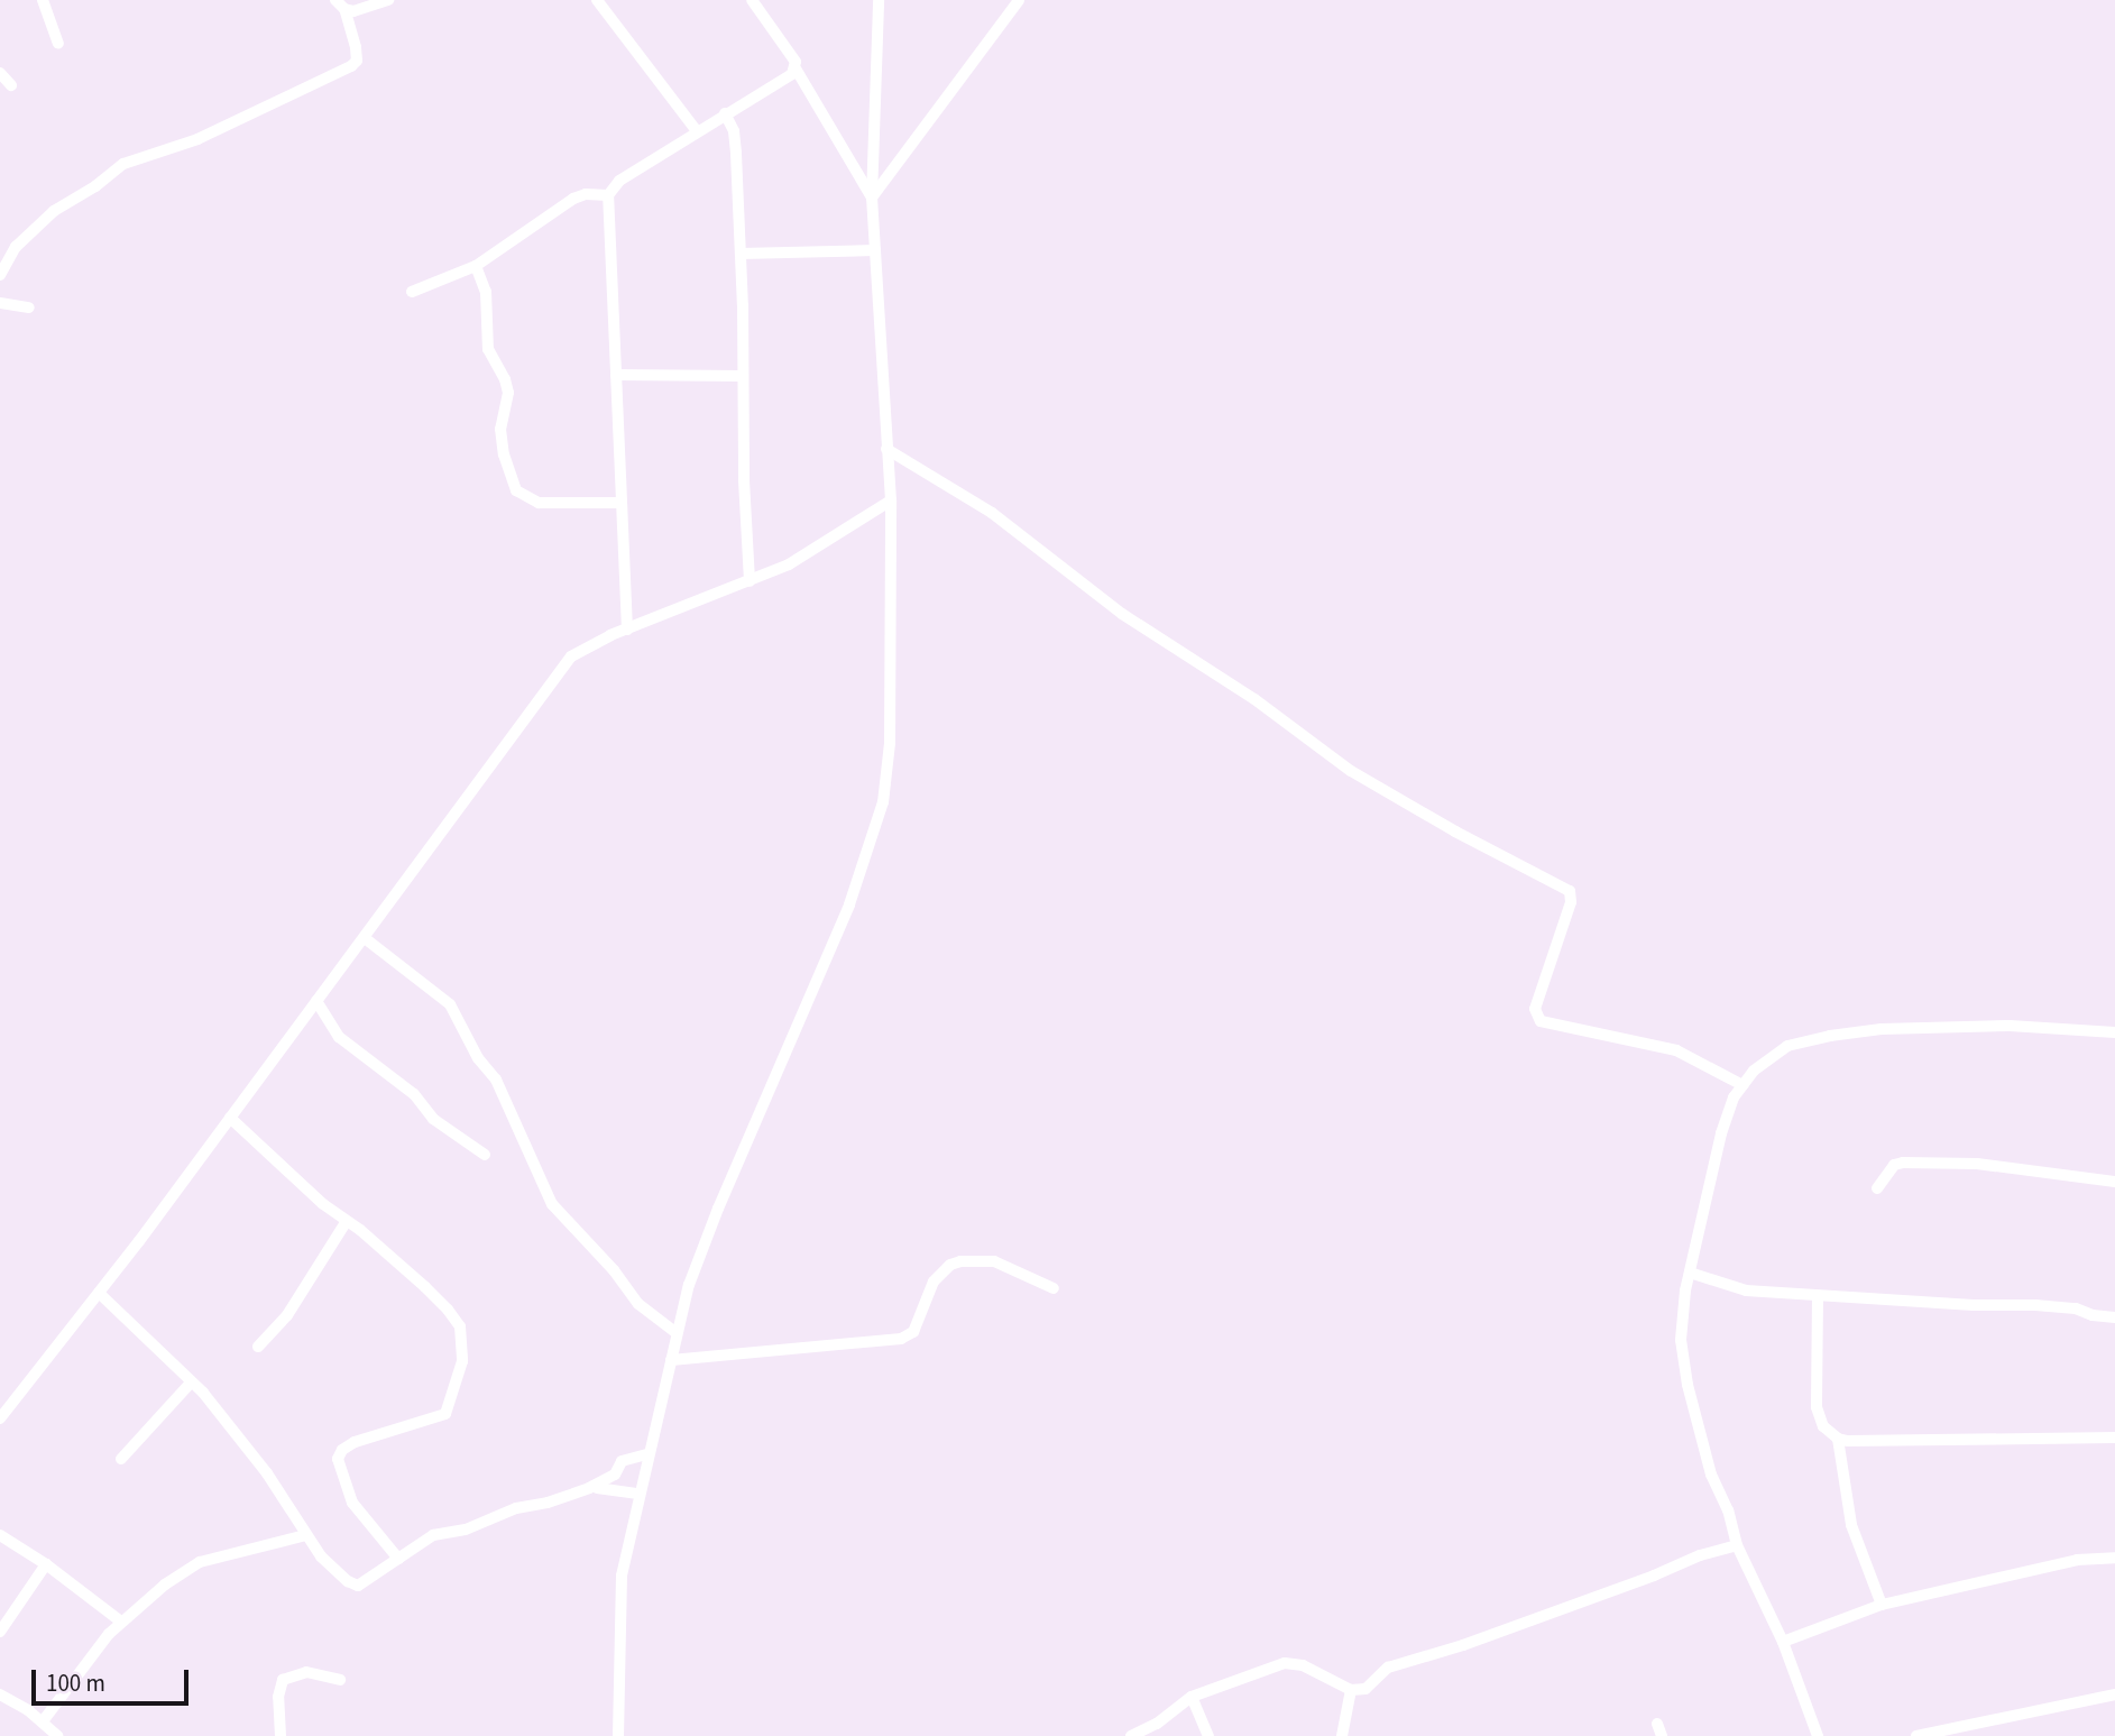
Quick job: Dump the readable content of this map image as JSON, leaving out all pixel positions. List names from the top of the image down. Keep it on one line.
{"scale_bar":"100 m"}
